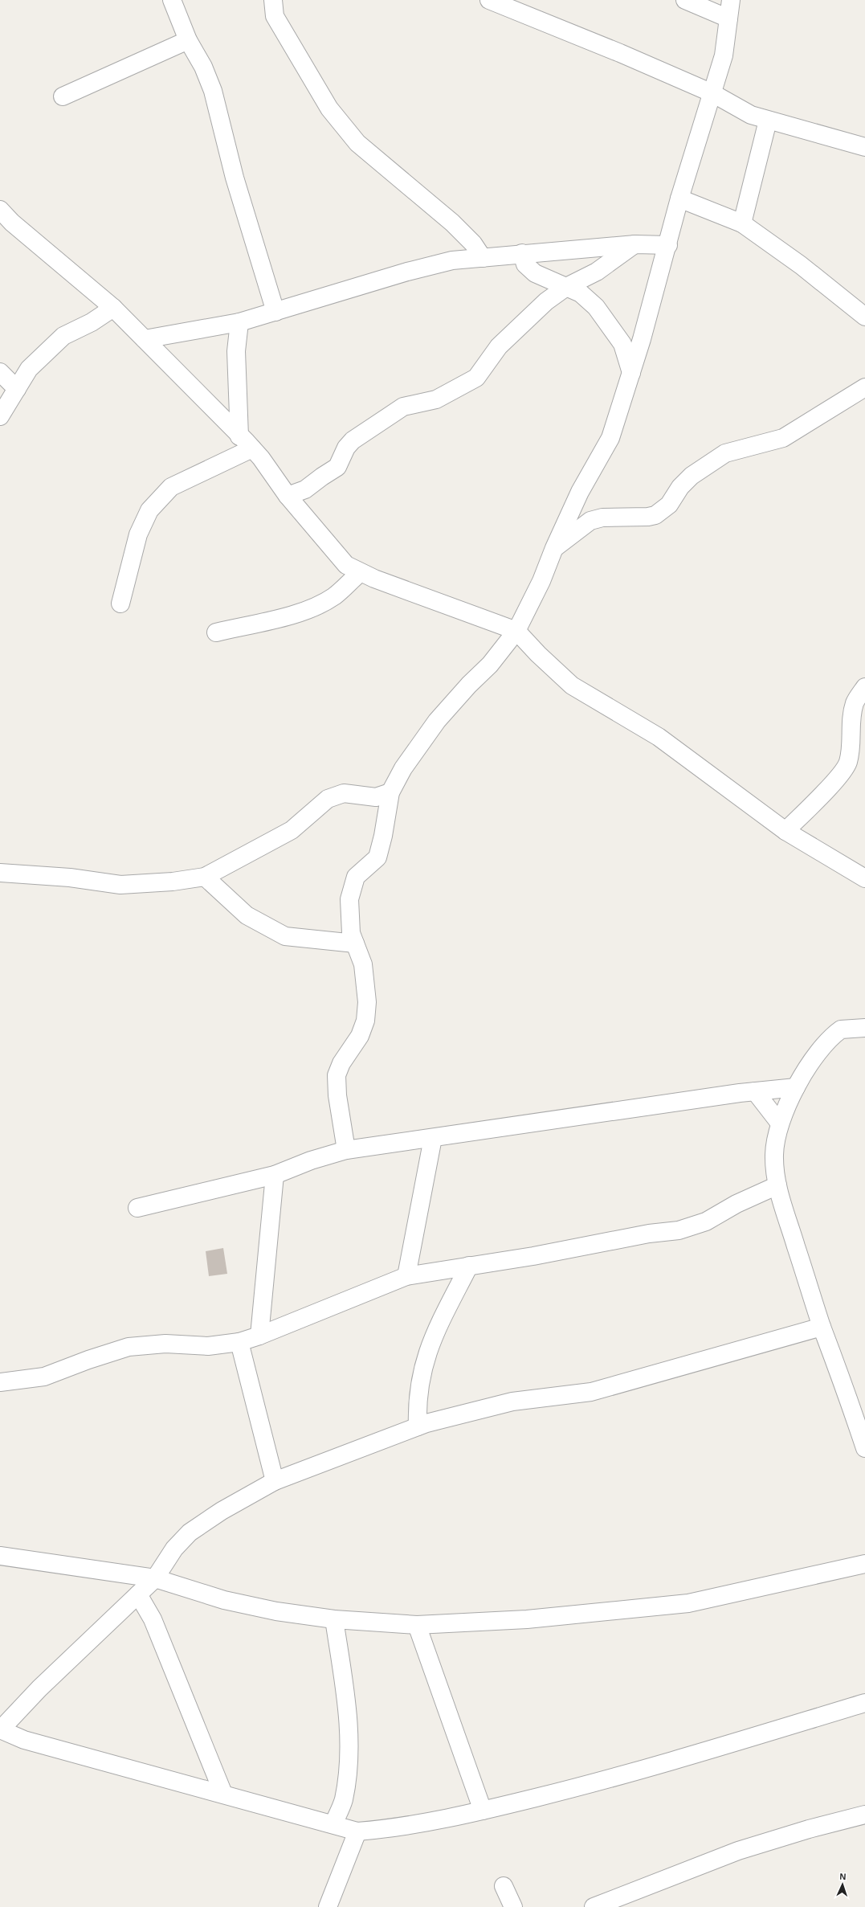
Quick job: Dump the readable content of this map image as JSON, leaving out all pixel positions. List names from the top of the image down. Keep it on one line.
{"north":"top"}
